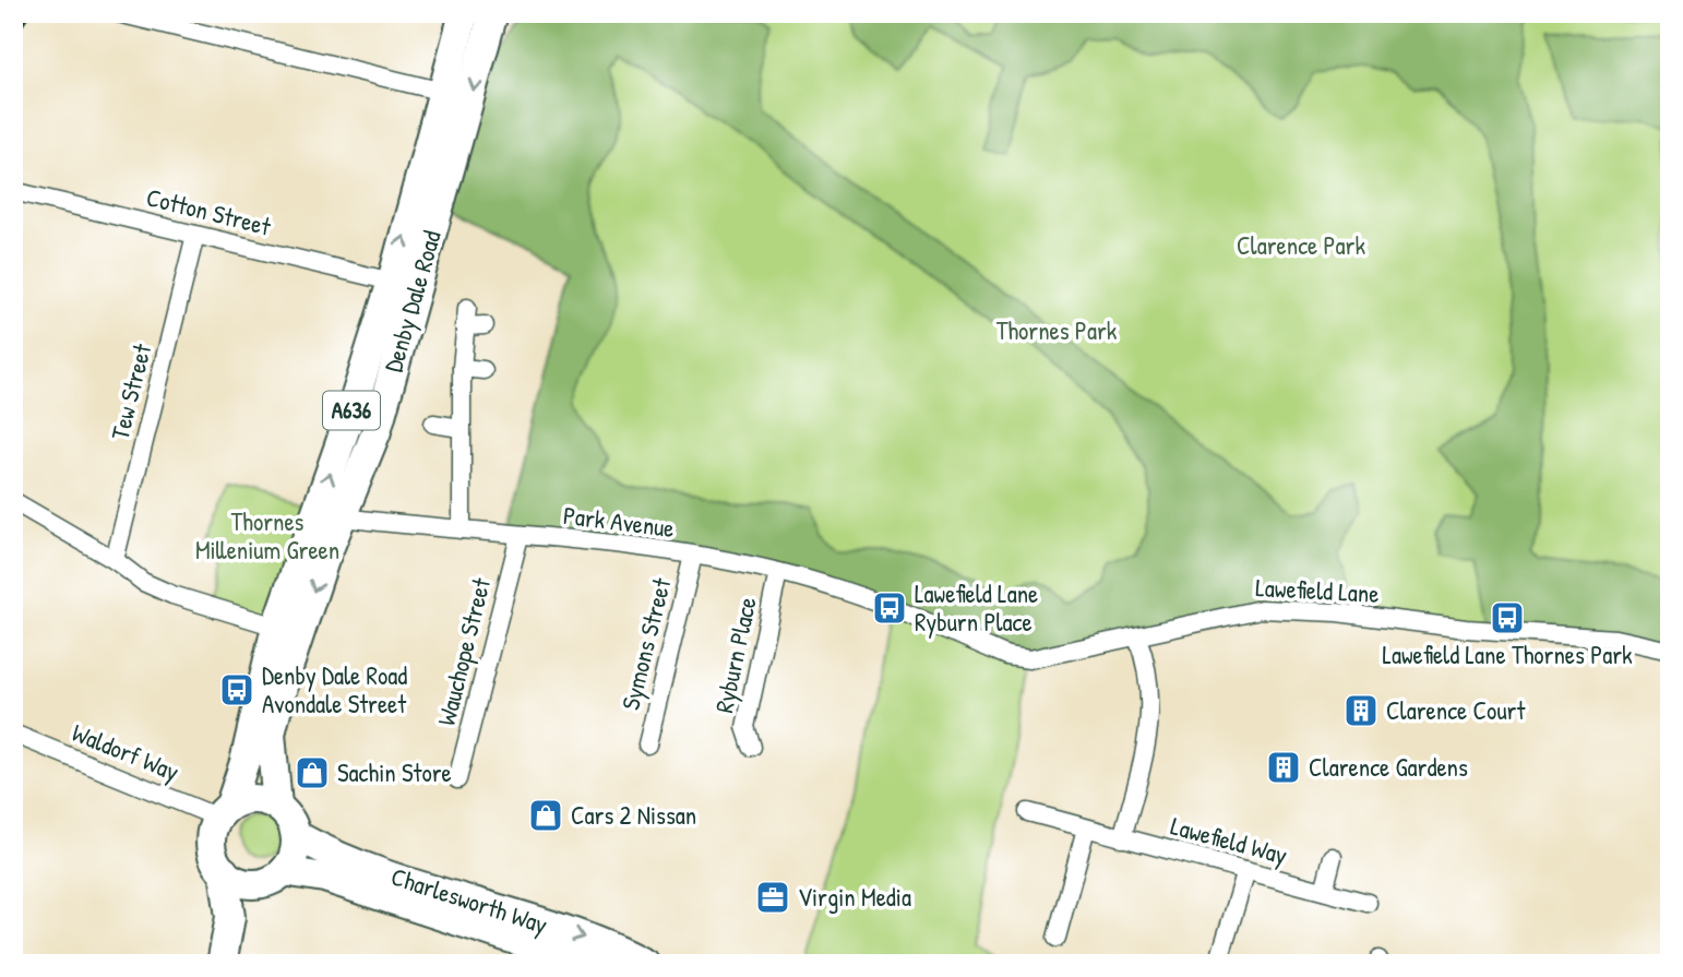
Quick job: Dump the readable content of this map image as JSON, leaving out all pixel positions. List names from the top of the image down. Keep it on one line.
{"streets":{"main road":["Denby Dale Road","A636","Charlesworth Way"],"street":["Cotton Street","Tew Street","Park Avenue","Lawefield Lane","Symons Street","Wauchope Street","Ryburn Place","Waldorf Way","Lawefield Way"]},"crossings":[["Cotton Street","Denby Dale Road"],["Cotton Street","Tew Street"],["Denby Dale Road","A636"],["Denby Dale Road","Park Avenue"],["Denby Dale Road","Waldorf Way"],["Denby Dale Road","Charlesworth Way"],["A636","Waldorf Way"],["A636","Charlesworth Way"],["Park Avenue","Lawefield Lane"],["Park Avenue","Symons Street"],["Park Avenue","Wauchope Street"],["Park Avenue","Ryburn Place"],["Waldorf Way","Charlesworth Way"]],"parks":["Clarence Park","Thornes Park","Thornes Millenium Green"],"places":{"bus stop":["Lawefield Lane Ryburn Place","Lawefield Lane Thornes Park","Denby Dale Road Avondale Street"],"building":["Clarence Court","Clarence Gardens"],"shop":["Sachin Store","Cars 2 Nissan"],"office":["Virgin Media"]}}
